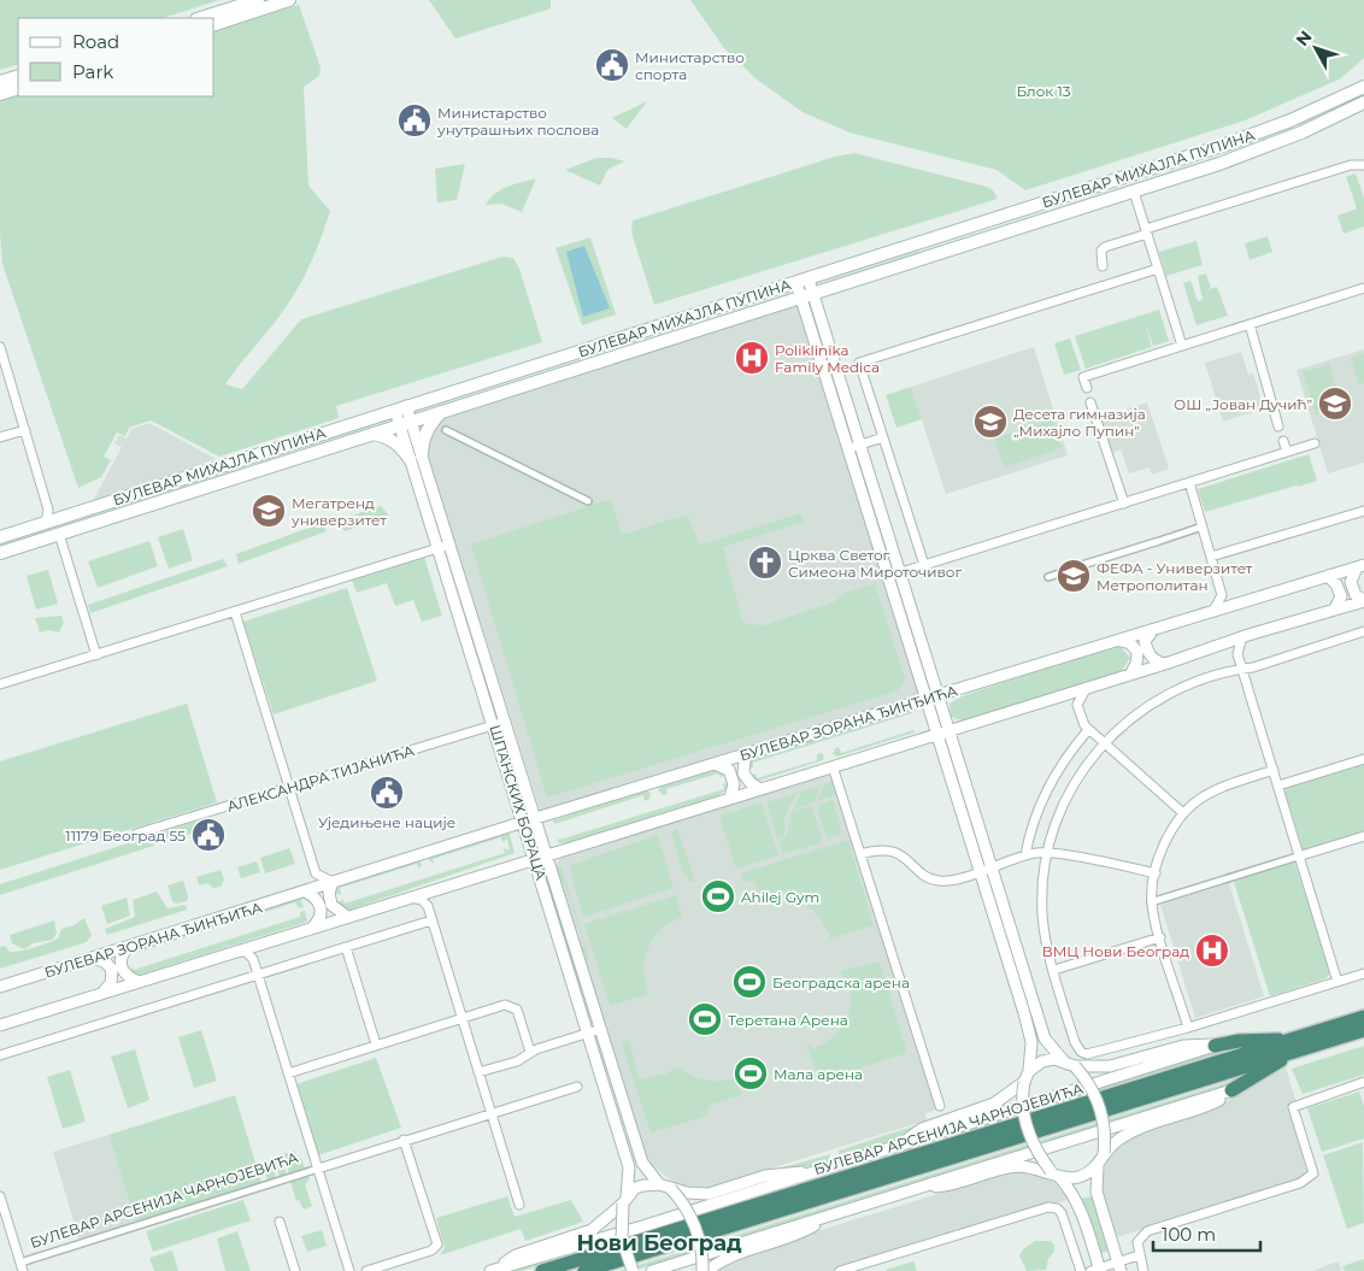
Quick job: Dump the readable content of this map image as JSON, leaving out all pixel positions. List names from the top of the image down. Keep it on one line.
{"streets":{"highway":["БУЛЕВАР АРСЕНИЈА ЧАРНОЈЕВИЋА"],"main road":["БУЛЕВАР МИХАЈЛА ПУПИНА"],"street":["БУЛЕВАР ЗОРАНА ЂИНЂИЋА","АЛЕКСАНДРА ТИЈАНИЋА","ШПАНСКИХ БОРАЦА"]},"crossings":[["БУЛЕВАР МИХАЈЛА ПУПИНА","ШПАНСКИХ БОРАЦА"],["БУЛЕВАР ЗОРАНА ЂИНЂИЋА","ШПАНСКИХ БОРАЦА"],["АЛЕКСАНДРА ТИЈАНИЋА","ШПАНСКИХ БОРАЦА"]],"districts":["Нови Београд"],"parks":["Блок 13"],"places":{"public building":["Министарство спорта","Министарство унутрашњих послова","Уједињене нације","11179 Београд 55"],"hospital":["Poliklinika Family Medica","ВМЦ Нови Београд"],"school or university":["ОШ „Јован Дучић”","Десета гимназија „Михајло Пупин”","Мегатренд универзитет","ФЕФА - Универзитет Метрополитан"],"church":["Црква Светог Симеона Мироточивог"],"sports":["Ahilej Gym","Београдска арена","Теретана Арена","Мала арена"]},"legend":["Road","Park"],"scale_bar":"100 m","north":"top left"}
